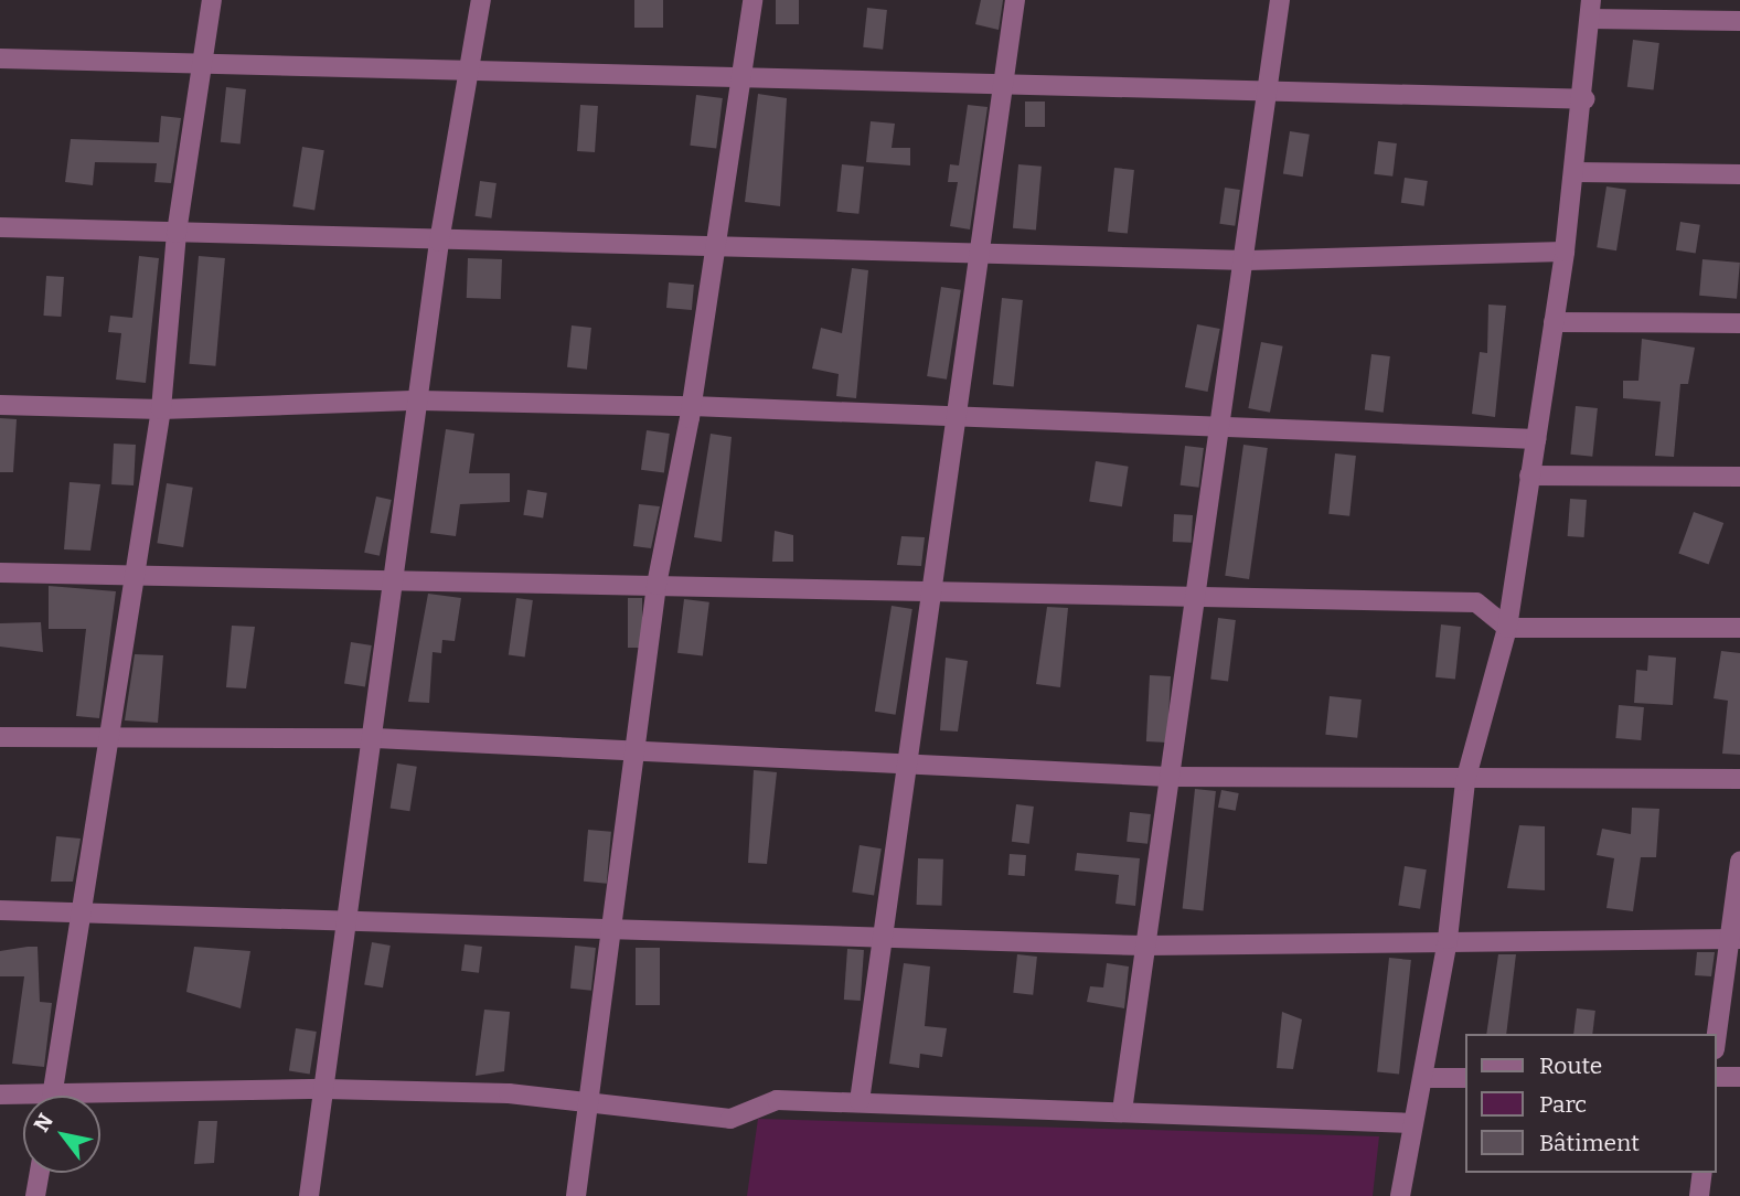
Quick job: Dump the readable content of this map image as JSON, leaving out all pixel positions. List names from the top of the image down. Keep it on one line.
{"legend":["Route","Parc","Bâtiment"],"north":"top left"}
